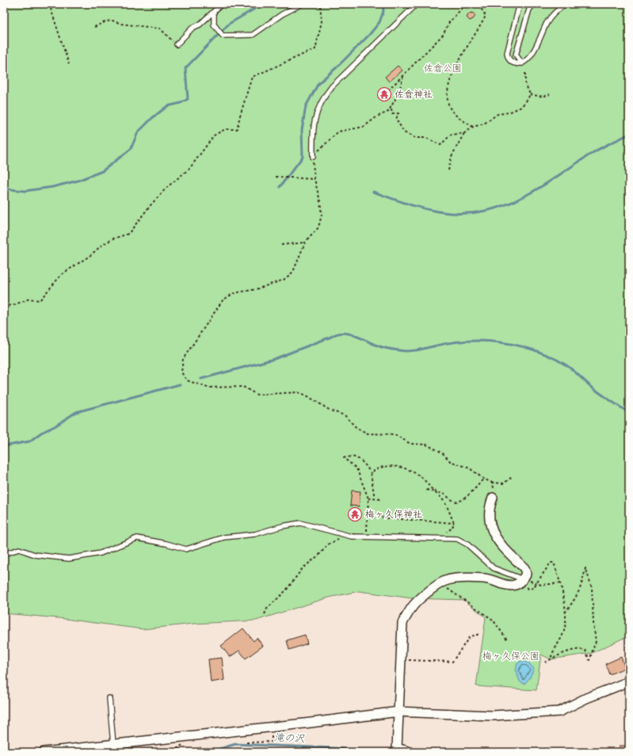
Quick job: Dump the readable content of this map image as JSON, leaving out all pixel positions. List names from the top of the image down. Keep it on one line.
{"water":["滝の沢"],"parks":["佐倉公園","梅ヶ久保公園"],"places":{"temple":["佐倉神社","梅ヶ久保神社"]}}
